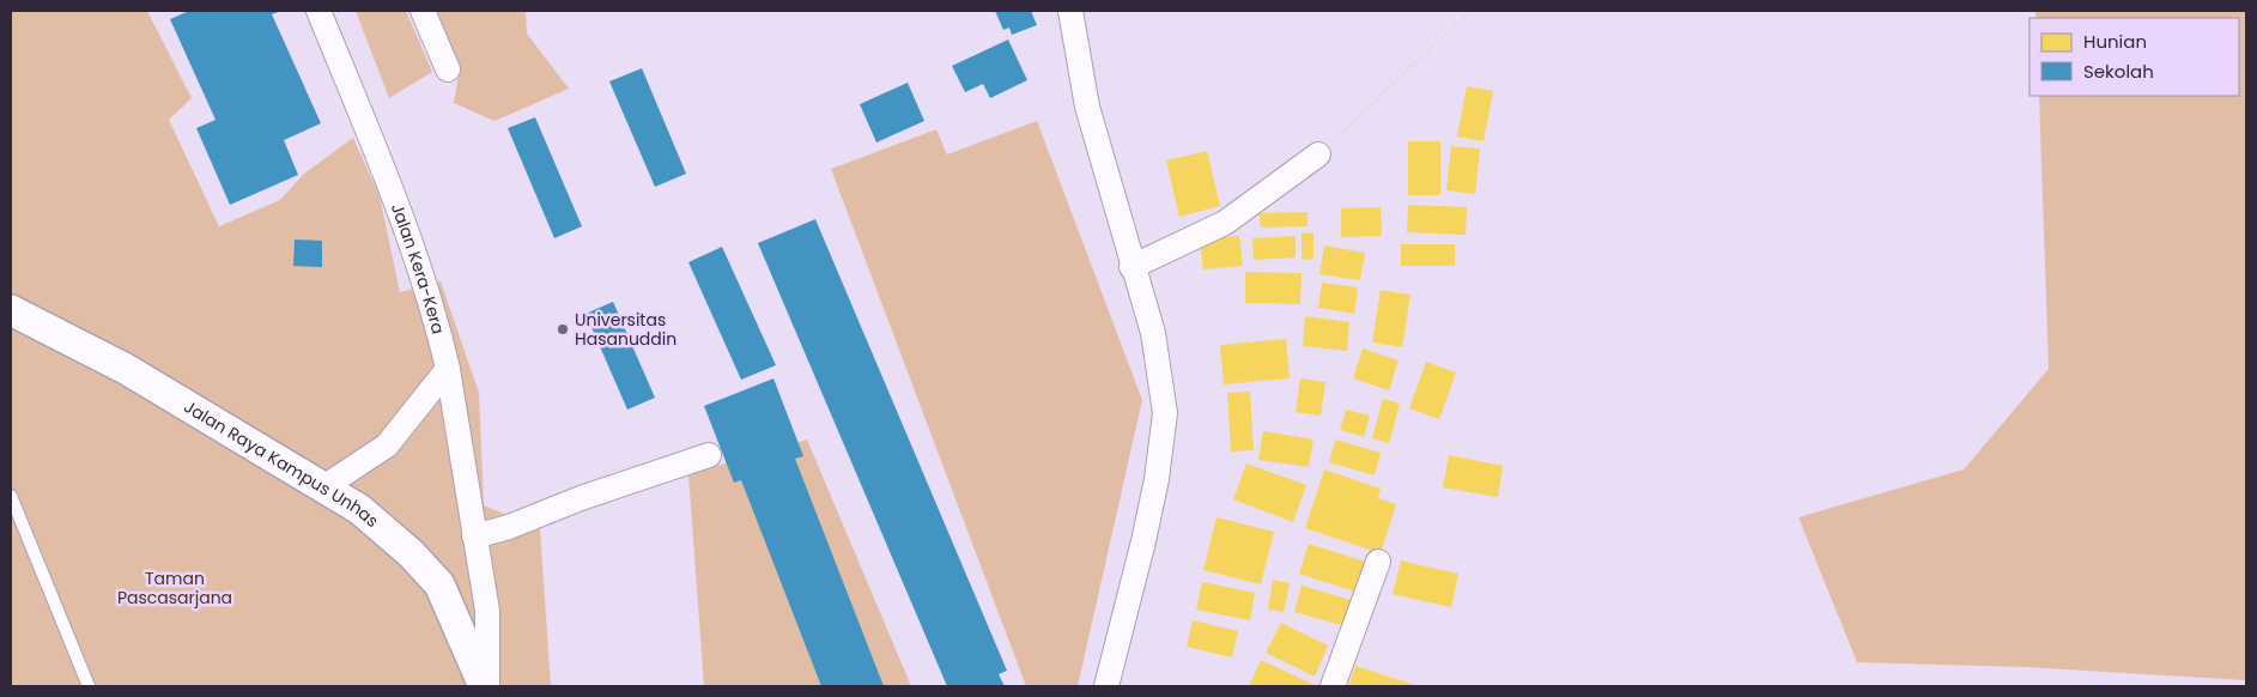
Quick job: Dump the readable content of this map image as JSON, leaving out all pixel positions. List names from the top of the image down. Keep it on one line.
{"streets":{"street":["Jalan Kera-Kera","Jalan Raya Kampus Unhas"]},"crossings":[["Jalan Kera-Kera","Jalan Raya Kampus Unhas"]],"parks":["Taman Pascasarjana"],"places":["Universitas Hasanuddin"],"legend":["Hunian","Sekolah"]}
